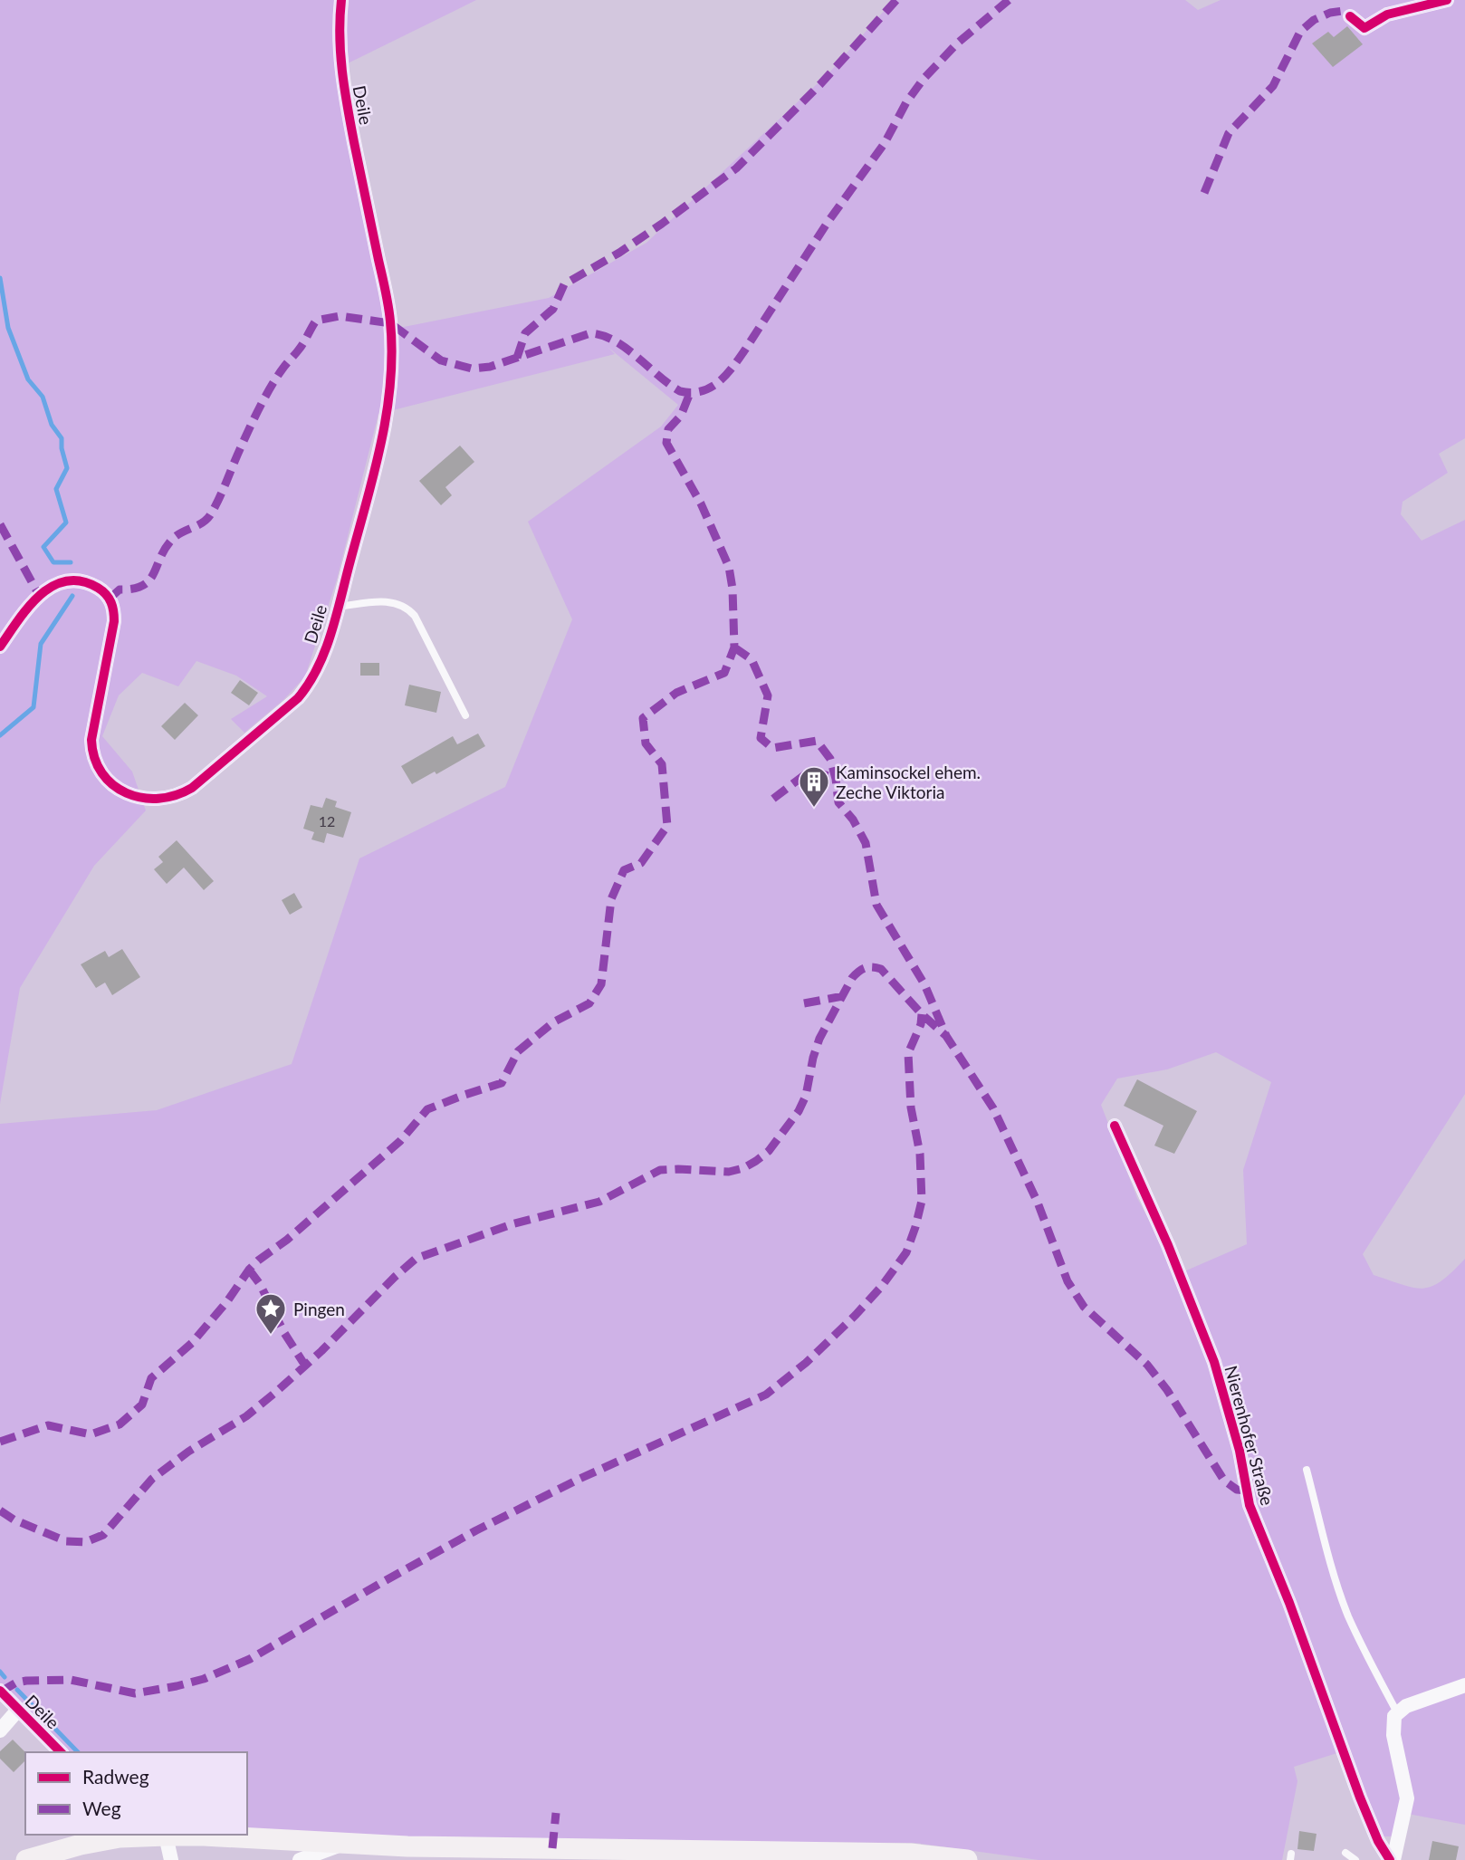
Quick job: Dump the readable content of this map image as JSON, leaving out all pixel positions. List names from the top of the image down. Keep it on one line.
{"streets":{"street":["Deile","Nierenhofer Straße"]},"places":{"building":["Kaminsockel ehem. Zeche Viktoria"],"place":["Pingen"]},"house_numbers":["12"],"legend":["Radweg","Weg"]}
